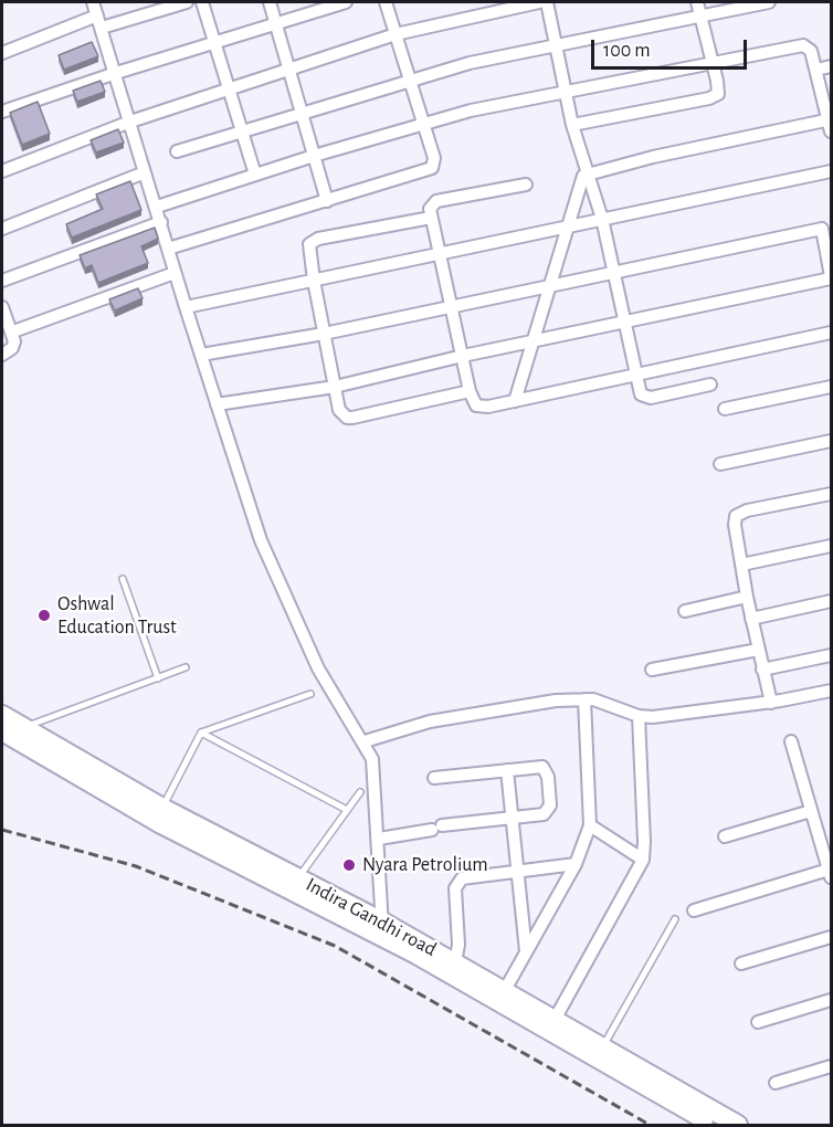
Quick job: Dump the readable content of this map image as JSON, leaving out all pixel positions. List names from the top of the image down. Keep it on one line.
{"streets":{"main road":["Indira Gandhi road"]},"places":["Oshwal Education Trust","Nyara Petrolium"],"scale_bar":"100 m"}
